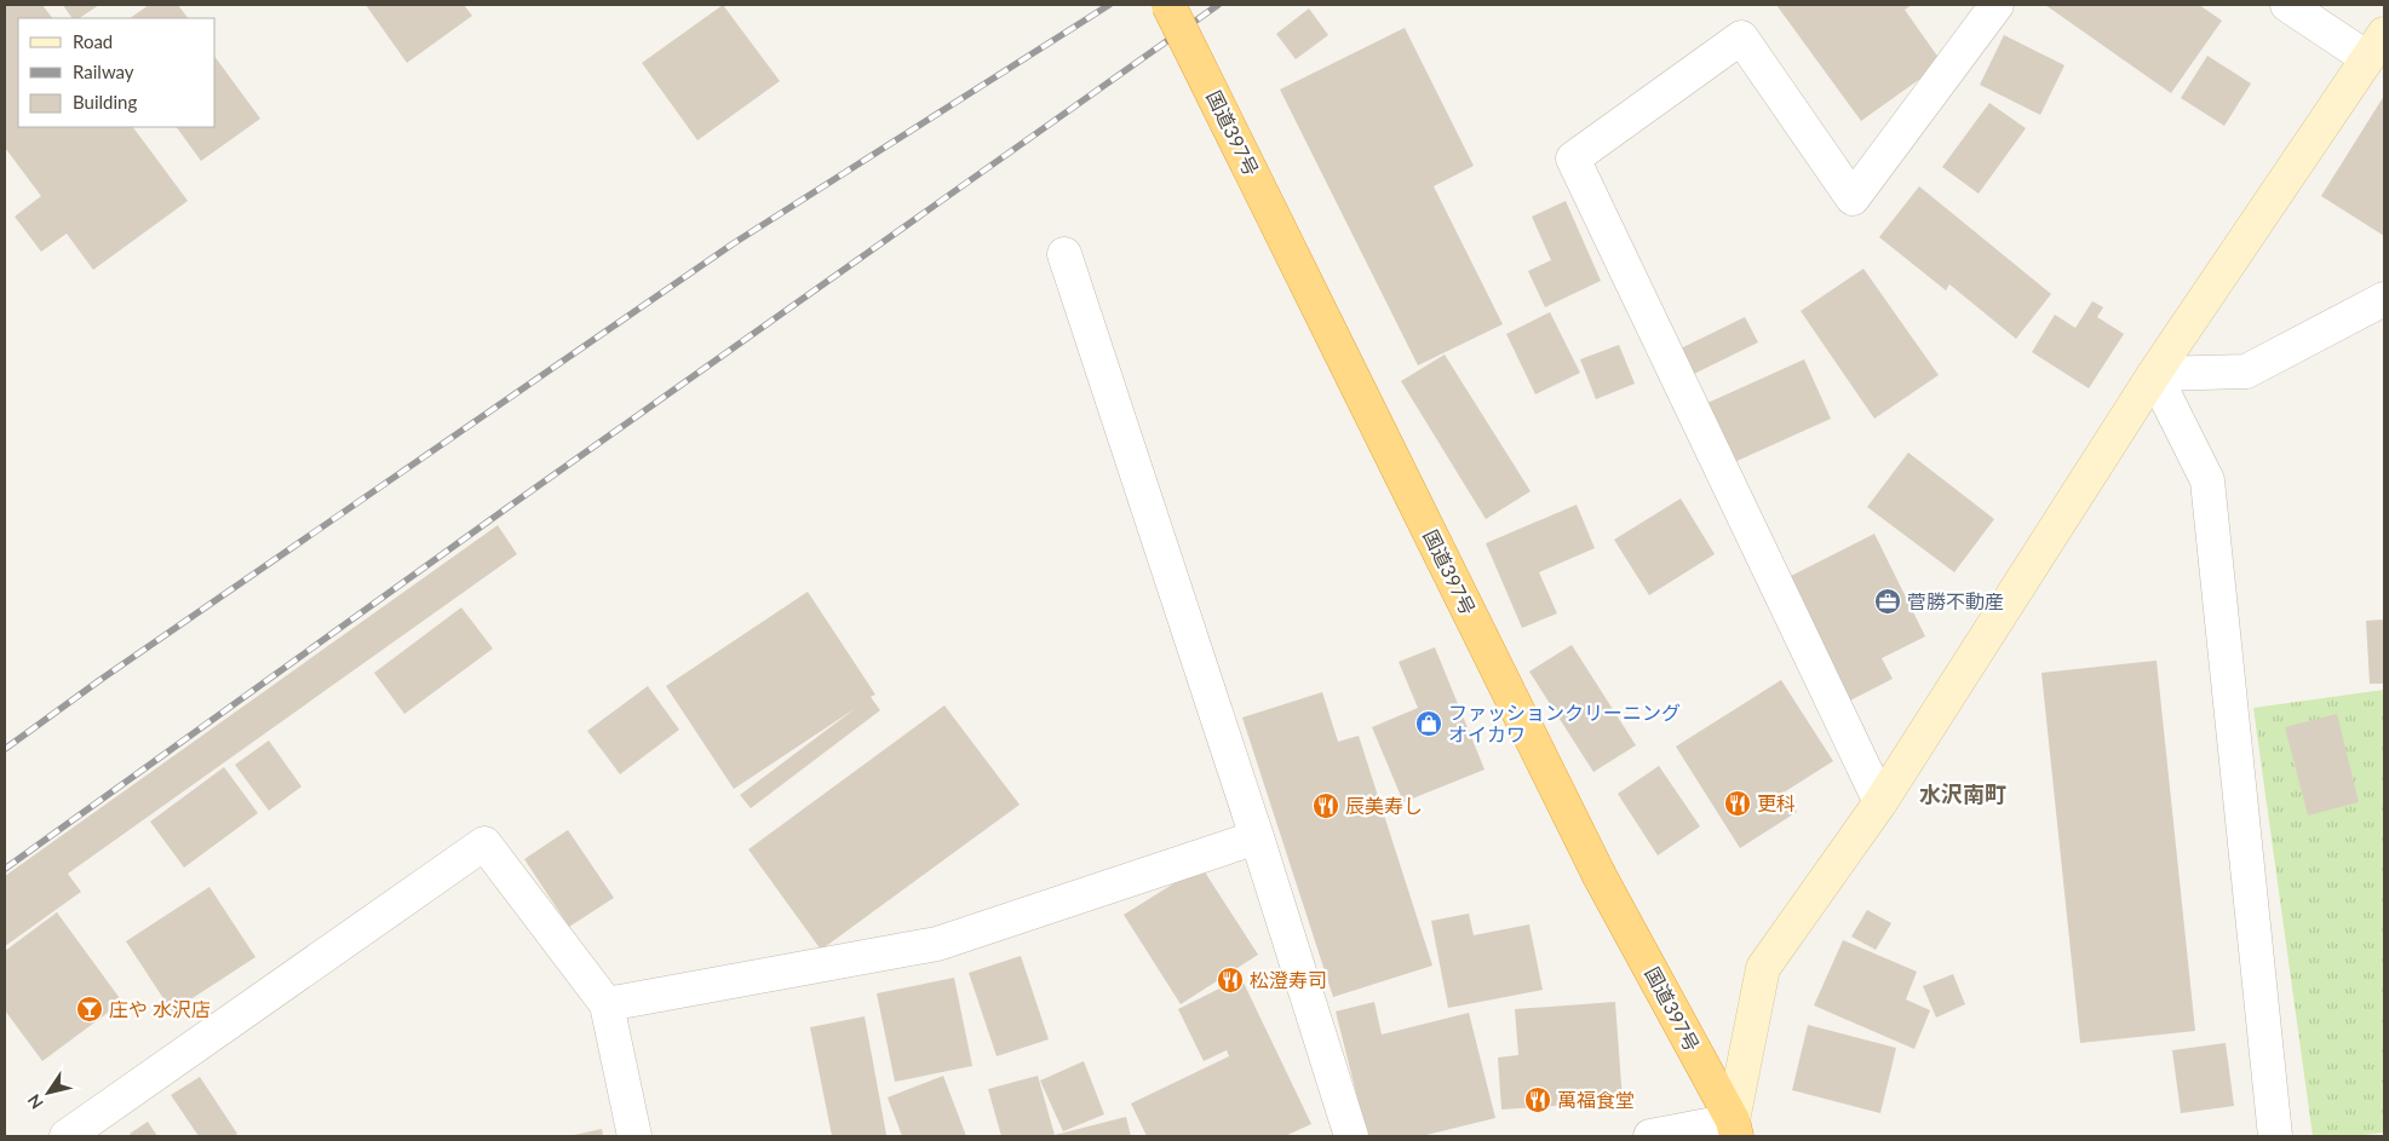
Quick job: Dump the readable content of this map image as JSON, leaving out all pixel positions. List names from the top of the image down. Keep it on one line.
{"streets":{"highway":["国道397号"]},"districts":["水沢南町"],"places":{"office":["菅勝不動産"],"shop":["ファッションクリーニング オイカワ"],"restaurant":["更科","辰美寿し","松澄寿司","萬福食堂"],"bar":["庄や 水沢店"]},"legend":["Road","Railway","Building"],"north":"bottom left"}
